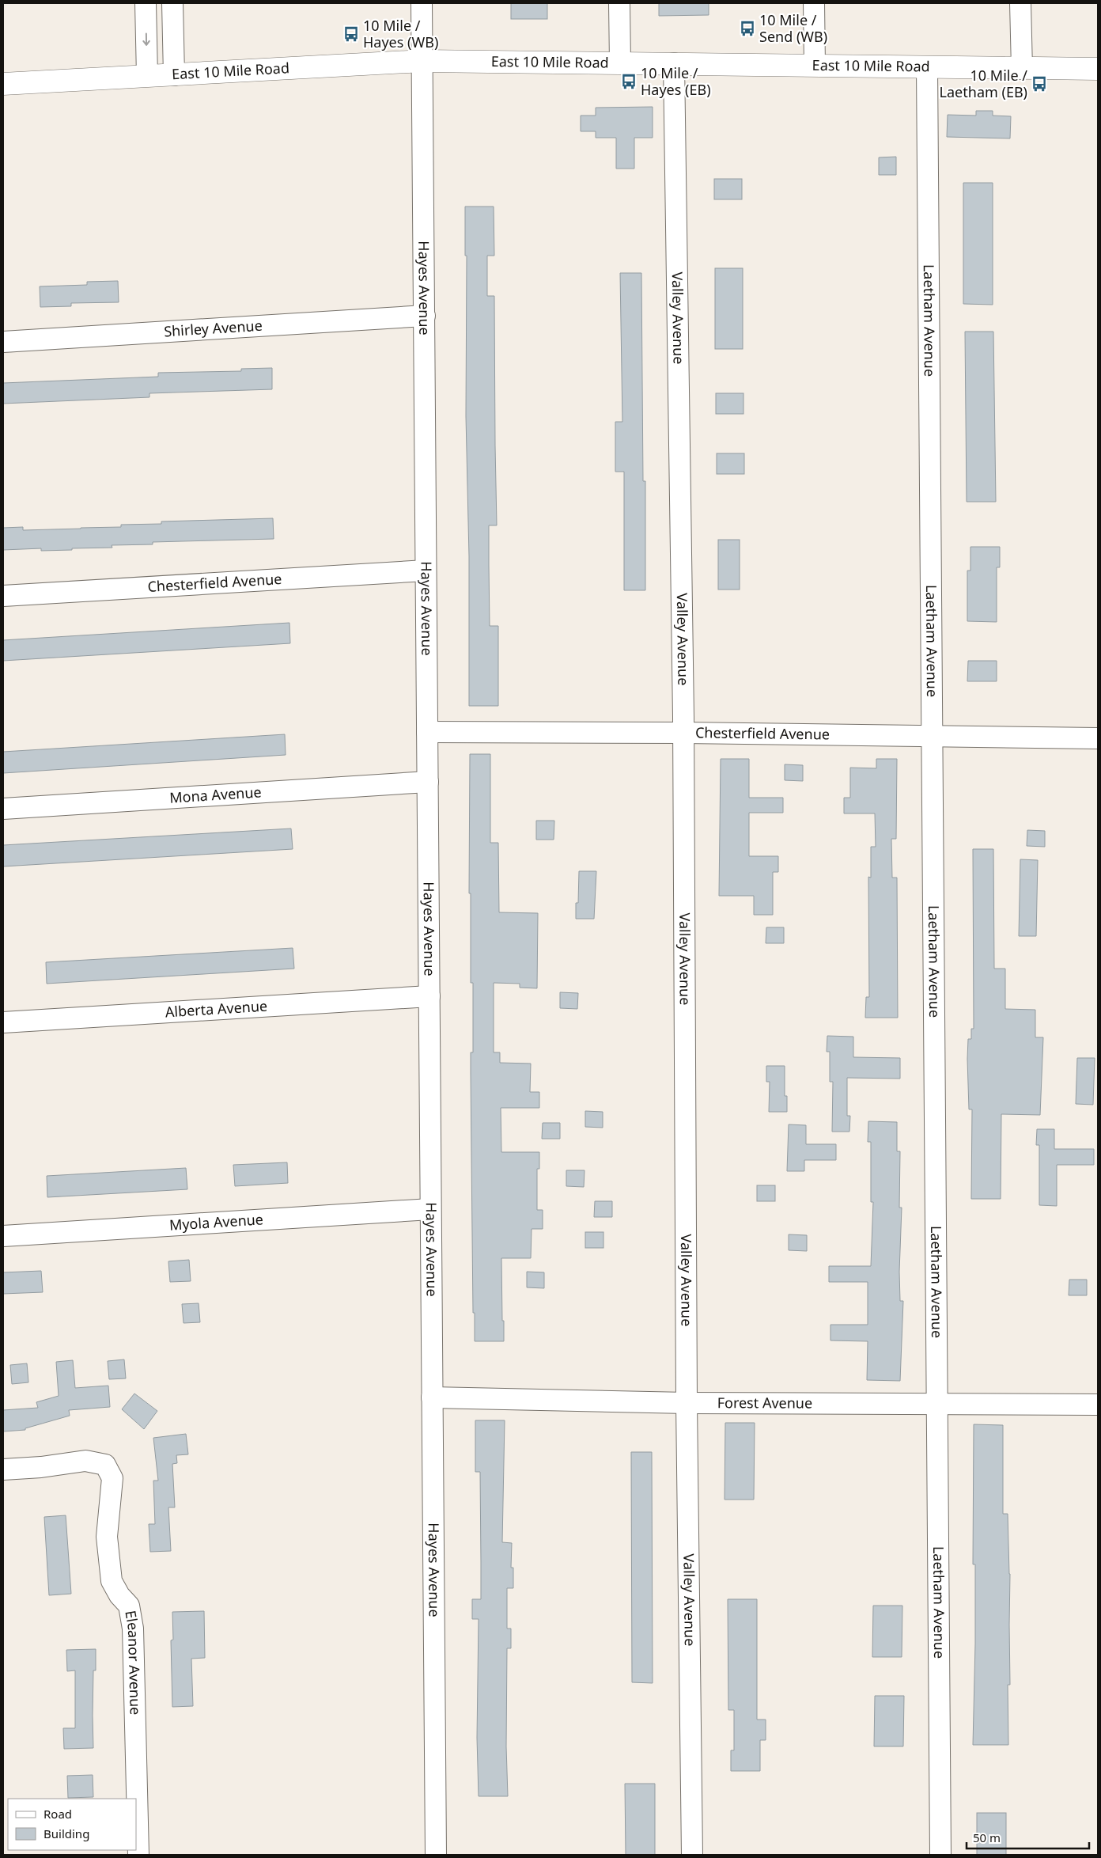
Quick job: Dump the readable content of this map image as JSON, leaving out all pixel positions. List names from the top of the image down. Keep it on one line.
{"streets":{"main road":["East 10 Mile Road"],"street":["Hayes Avenue","Valley Avenue","Laetham Avenue","Shirley Avenue","Chesterfield Avenue","Mona Avenue","Alberta Avenue","Myola Avenue","Forest Avenue","Eleanor Avenue"]},"crossings":[["East 10 Mile Road","Hayes Avenue"],["East 10 Mile Road","Valley Avenue"],["East 10 Mile Road","Laetham Avenue"],["Hayes Avenue","Shirley Avenue"],["Hayes Avenue","Chesterfield Avenue"],["Hayes Avenue","Mona Avenue"],["Hayes Avenue","Alberta Avenue"],["Hayes Avenue","Myola Avenue"],["Hayes Avenue","Forest Avenue"],["Valley Avenue","Chesterfield Avenue"],["Valley Avenue","Forest Avenue"],["Laetham Avenue","Chesterfield Avenue"],["Laetham Avenue","Forest Avenue"]],"places":{"bus stop":["10 Mile / Send (WB)","10 Mile / Hayes (WB)","10 Mile / Hayes (EB)","10 Mile / Laetham (EB)"]},"legend":["Road","Building"],"scale_bar":"50 m"}
